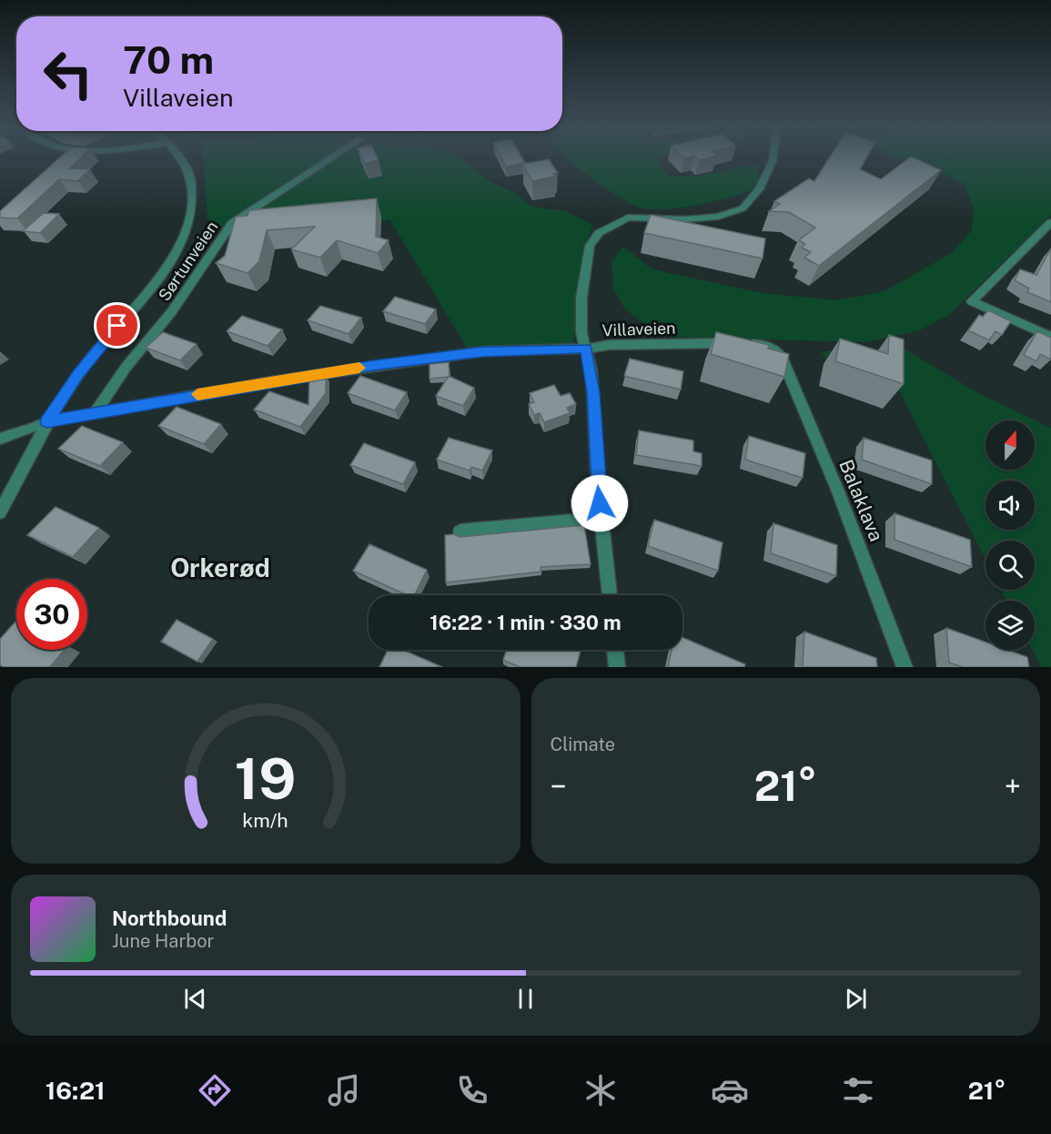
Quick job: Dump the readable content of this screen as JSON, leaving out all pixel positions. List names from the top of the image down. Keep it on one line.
{"streets":{"street":["Sørtunveien","Villaveien","Balaklava"]},"crossings":[["Sørtunveien","Villaveien"],["Villaveien","Balaklava"]],"districts":["Orkerød"],"north":"top","page":{"turn":["70 m","Villaveien"],"limit":"30","trip":"16:22 · 1 min · 330 m","tile":"Climate","heat":["−","21°","+"],"song":["Northbound","June Harbor"],"tabs":["16:21","21°"],"gauge":["19","km/h"]}}
